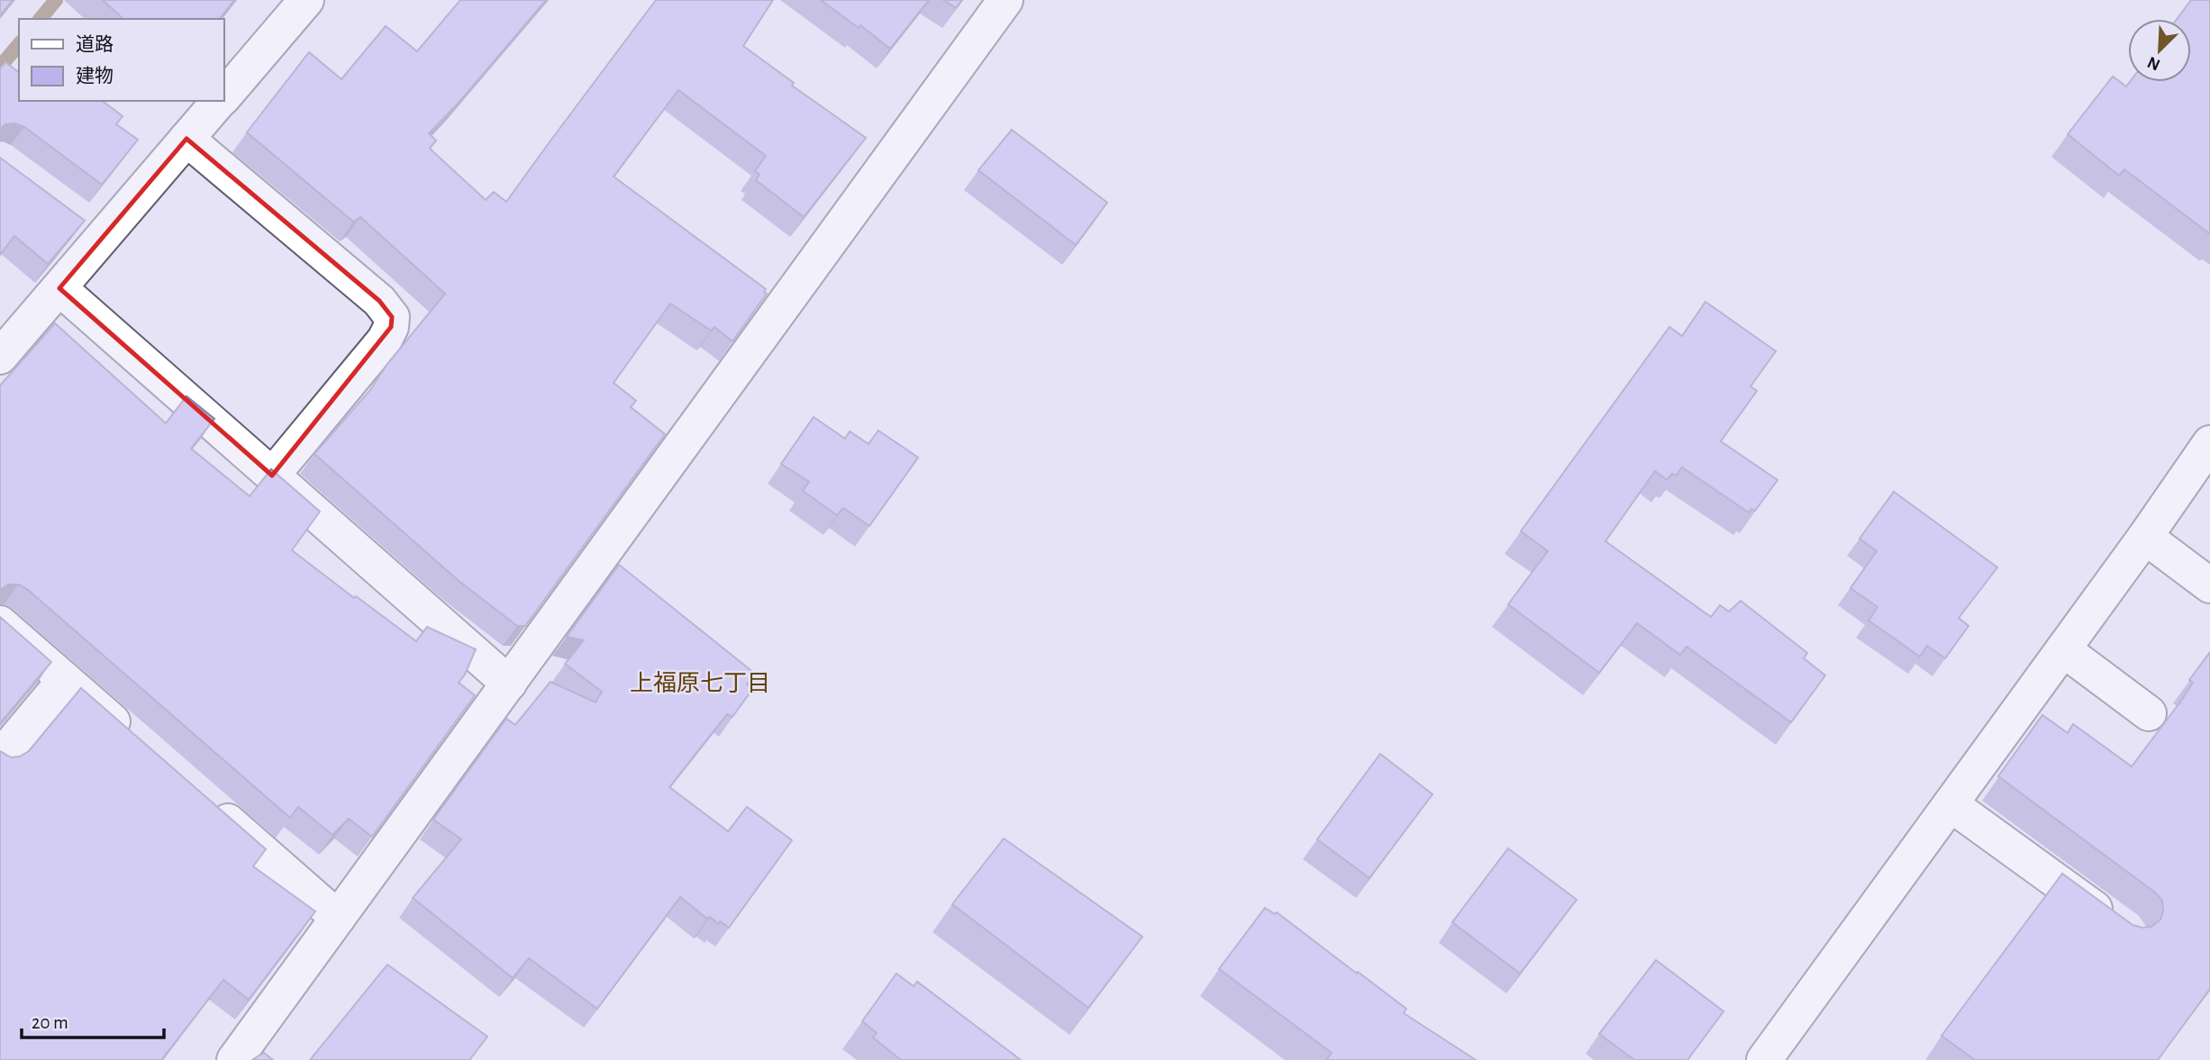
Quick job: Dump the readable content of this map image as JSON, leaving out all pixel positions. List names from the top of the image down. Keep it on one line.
{"districts":["上福原七丁目"],"legend":["道路","建物"],"scale_bar":"20 m","north":"bottom left"}
